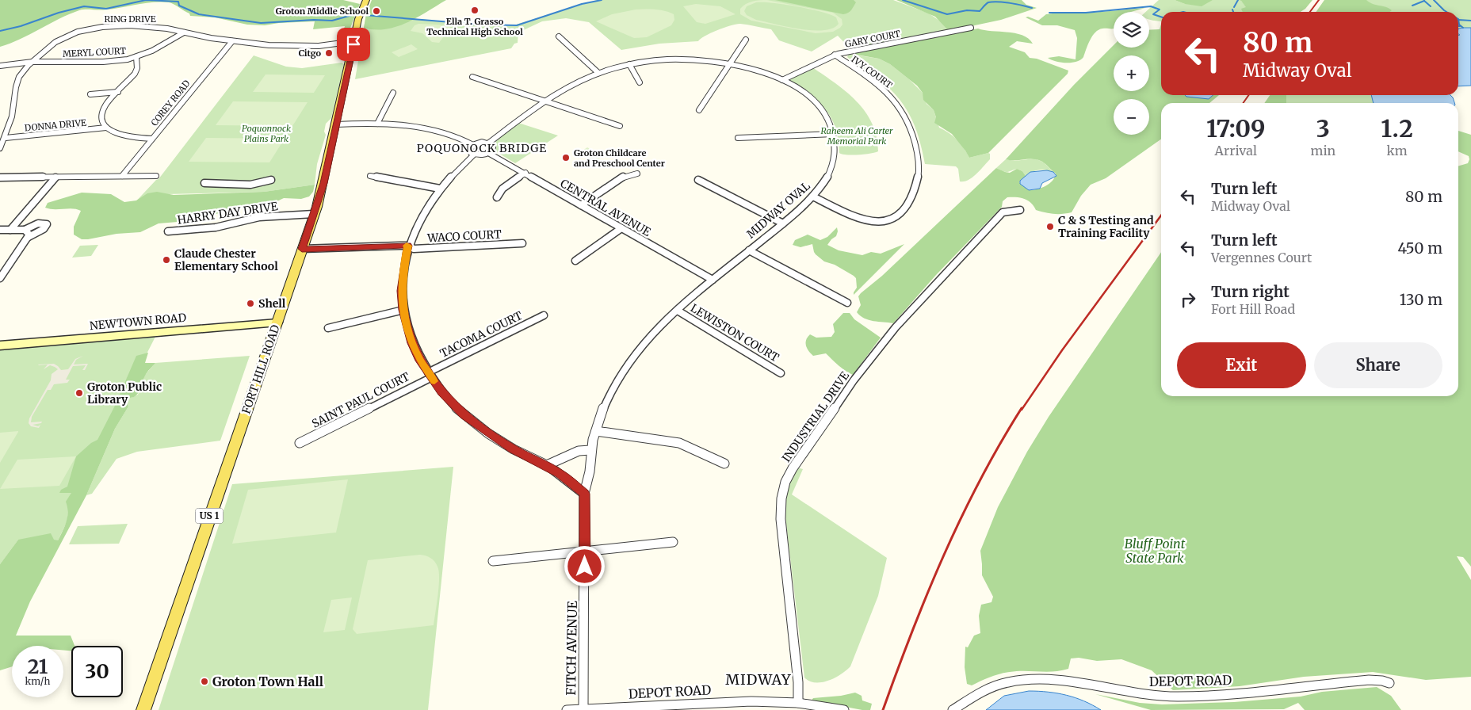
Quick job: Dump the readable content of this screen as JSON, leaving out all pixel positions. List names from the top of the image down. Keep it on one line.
{"streets":{"main road":["NEWTOWN ROAD","FORT HILL ROAD","US 1"],"street":["RING DRIVE","GARY COURT","MERYL COURT","IVY COURT","COREY ROAD","DONNA DRIVE","CENTRAL AVENUE","MIDWAY OVAL","HARRY DAY DRIVE","WACO COURT","LEWISTON COURT","TACOMA COURT","SAINT PAUL COURT","INDUSTRIAL DRIVE","FITCH AVENUE","DEPOT ROAD"]},"crossings":[["RING DRIVE","MERYL COURT"],["RING DRIVE","COREY ROAD"],["RING DRIVE","DONNA DRIVE"],["RING DRIVE","FORT HILL ROAD"],["GARY COURT","IVY COURT"],["GARY COURT","MIDWAY OVAL"],["IVY COURT","MIDWAY OVAL"],["CENTRAL AVENUE","MIDWAY OVAL"],["MIDWAY OVAL","LEWISTON COURT"],["MIDWAY OVAL","FITCH AVENUE"],["HARRY DAY DRIVE","FORT HILL ROAD"],["WACO COURT","FORT HILL ROAD"],["NEWTOWN ROAD","FORT HILL ROAD"],["TACOMA COURT","SAINT PAUL COURT"],["INDUSTRIAL DRIVE","DEPOT ROAD"],["FITCH AVENUE","DEPOT ROAD"]],"districts":["POQUONOCK BRIDGE","MIDWAY"],"parks":["Poquonnock Plains Park","Raheem Ali Carter Memorial Park","Bluff Point State Park"],"places":["Ella T. Grasso Technical High School","Groton Middle School","Citgo","Groton Childcare and Preschool Center","C & S Testing and Training Facility","Claude Chester Elementary School","Shell","Groton Public Library","Groton Town Hall"],"page":{"map_buttons":["+","−"],"turn":["80 m","Midway Oval"],"eta":["17:09","Arrival","3","min","1.2","km"],"list":[{"name":"Turn left","note":"Midway Oval","value":"80 m"},{"name":"Turn left","note":"Vergennes Court","value":"450 m"},{"name":"Turn right","note":"Fort Hill Road","value":"130 m"}],"buttons":["Exit","Share"],"speed":"21 km/h","limit":"30"}}
